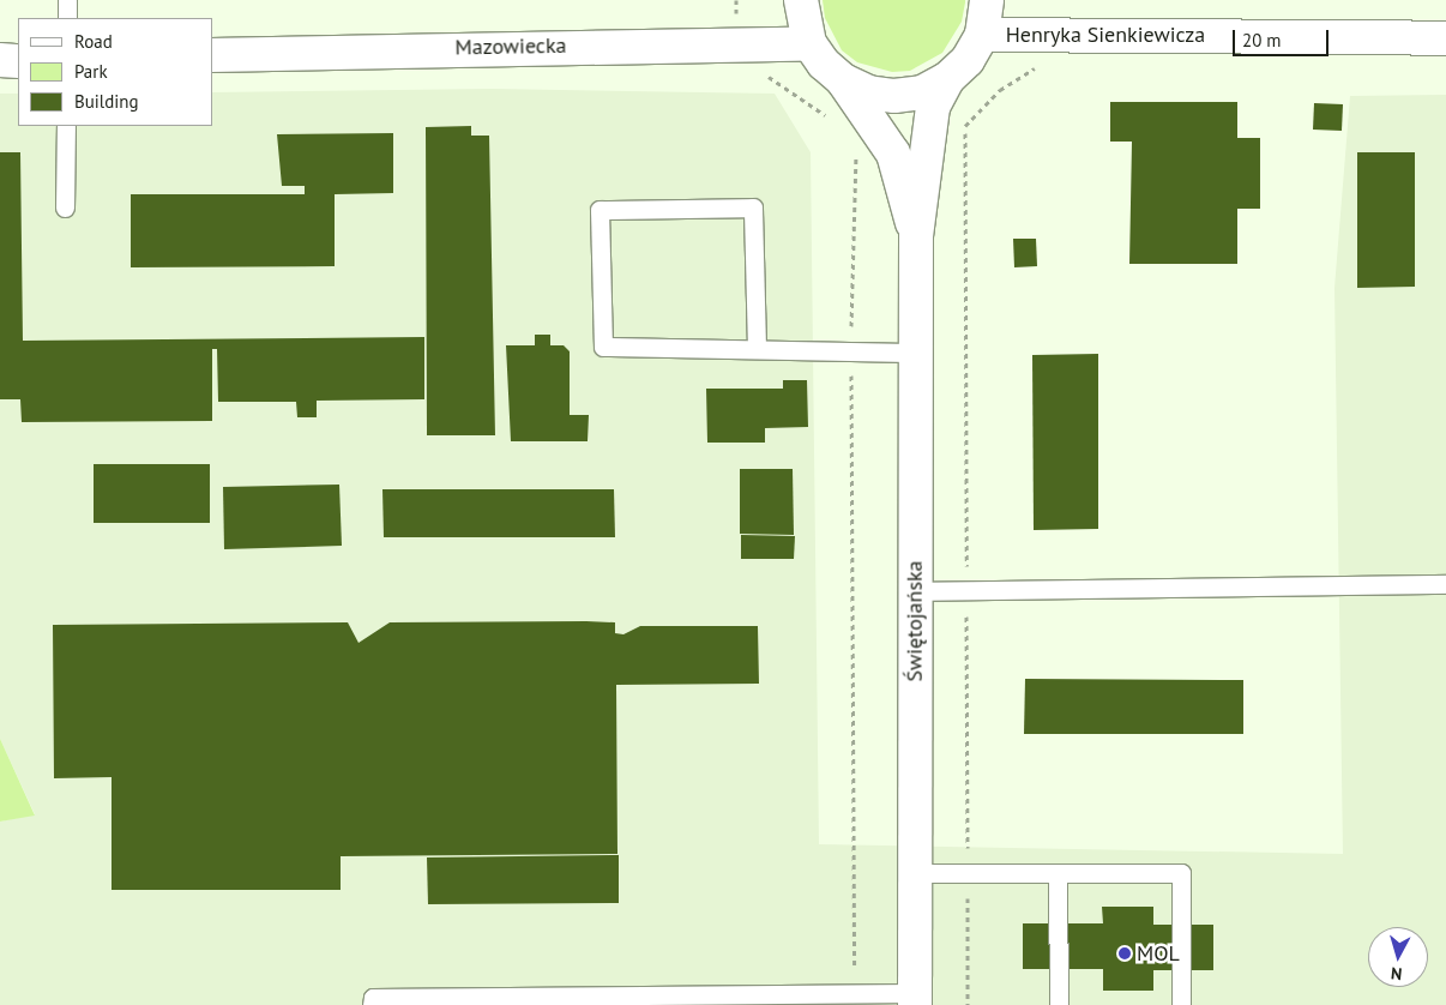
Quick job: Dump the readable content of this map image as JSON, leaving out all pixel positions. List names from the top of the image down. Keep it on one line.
{"streets":{"main road":["Henryka Sienkiewicza","Mazowiecka","Świętojańska"]},"places":["MOL"],"legend":["Road","Park","Building"],"scale_bar":"20 m","north":"bottom"}
